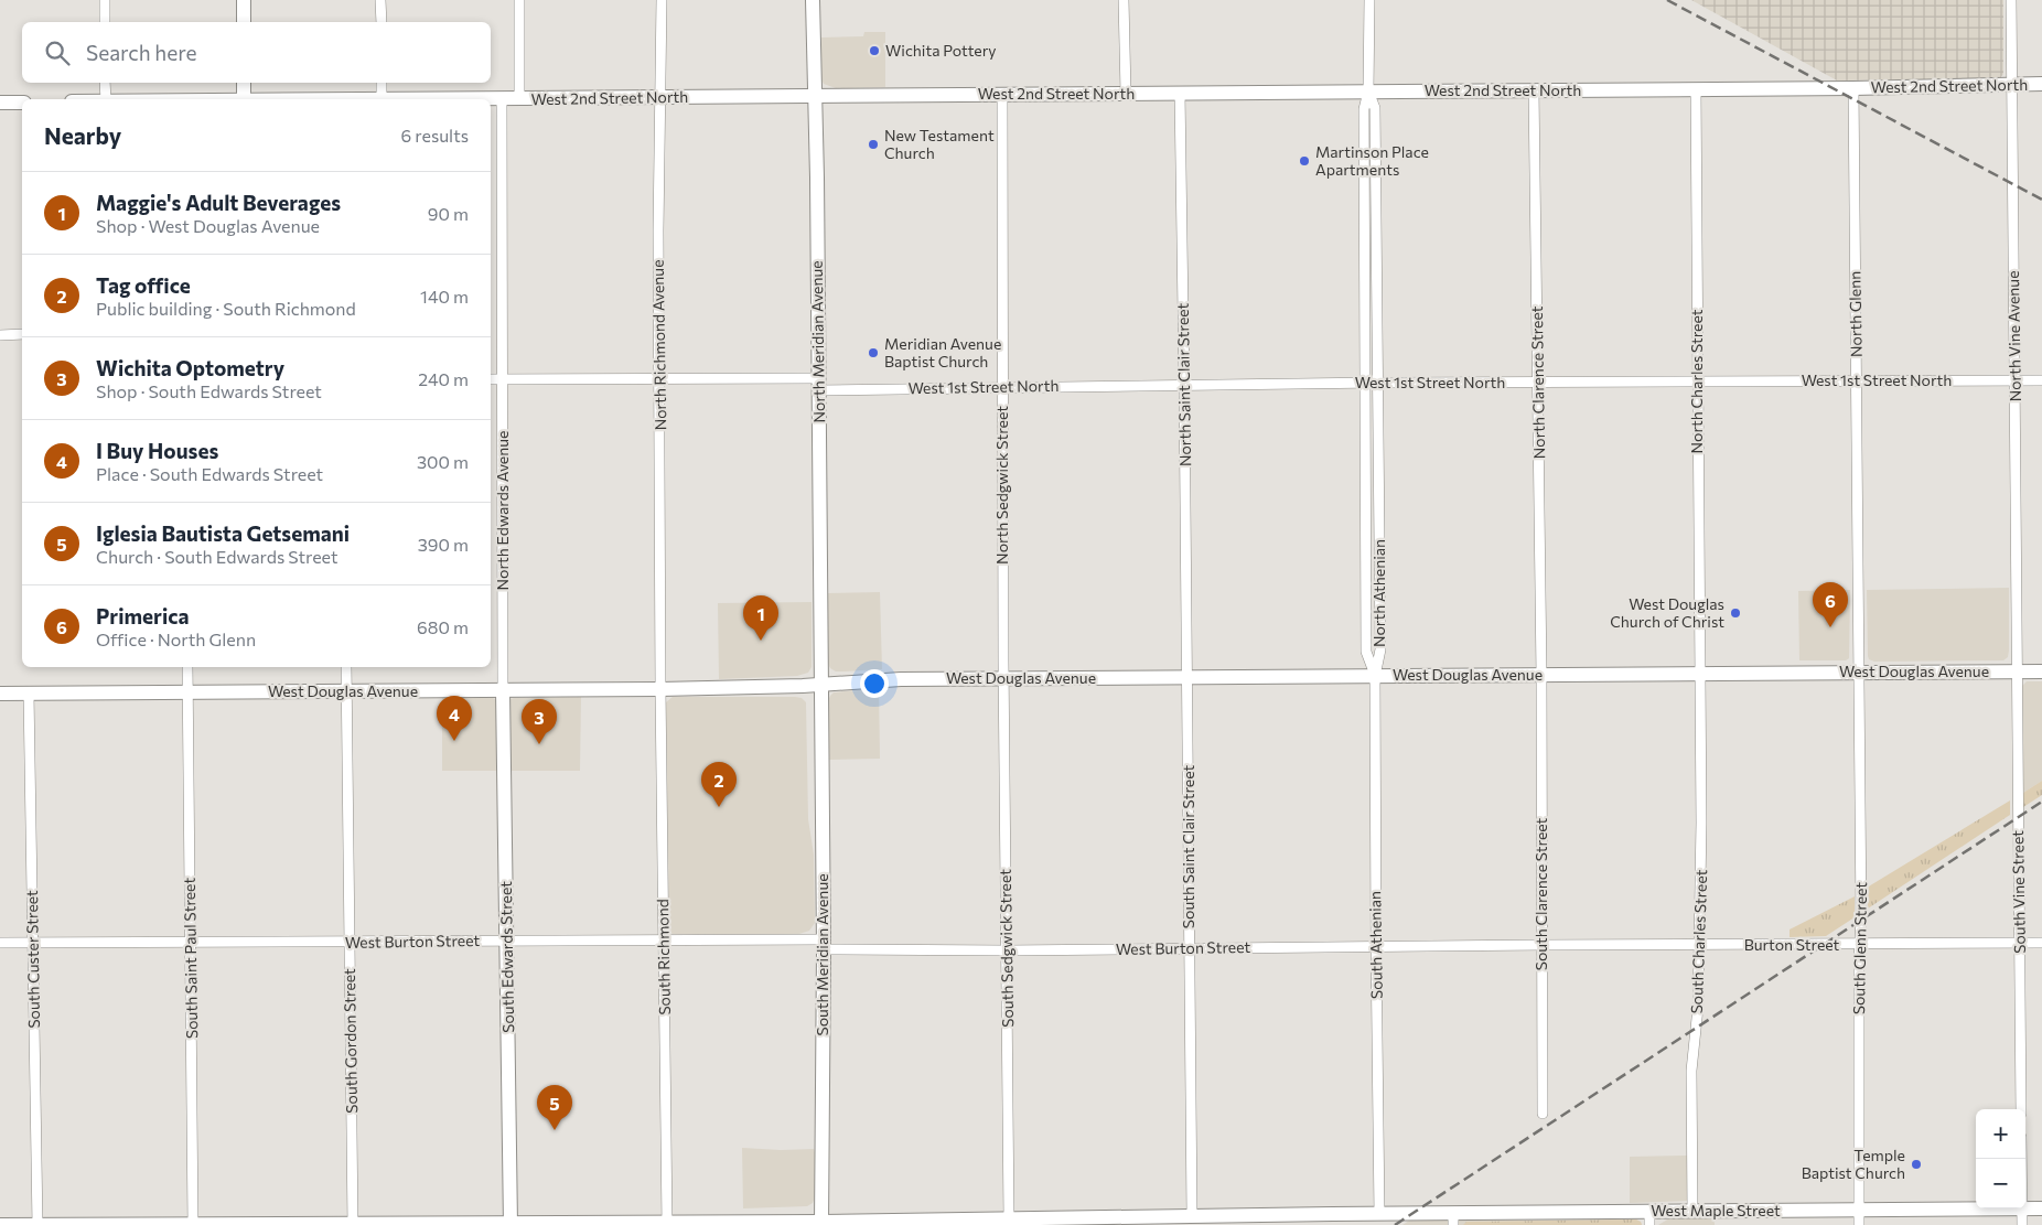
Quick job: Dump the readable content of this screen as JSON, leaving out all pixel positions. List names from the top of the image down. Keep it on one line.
{"streets":{"street":["West 2nd Street North","North Glenn","North Vine Avenue","North Meridian Avenue","North Richmond Avenue","West 1st Street North","North Charles Street","North Clarence Street","North Saint Clair Street","North Sedgwick Street","North Edwards Avenue","North Athenian","West Douglas Avenue","South Saint Clair Street","South Vine Street","South Clarence Street","West Burton Street","South Charles Street","South Athenian","Burton Street","South Sedgwick Street","South Glenn Street","South Meridian Avenue","South Edwards Street","South Richmond","South Saint Paul Street","South Custer Street","South Gordon Street","West Maple Street"]},"crossings":[["West 2nd Street North","North Glenn"],["West 2nd Street North","North Vine Avenue"],["West 2nd Street North","North Meridian Avenue"],["West 2nd Street North","North Richmond Avenue"],["West 2nd Street North","North Charles Street"],["West 2nd Street North","North Clarence Street"],["West 2nd Street North","North Saint Clair Street"],["West 2nd Street North","North Sedgwick Street"],["West 2nd Street North","North Edwards Avenue"],["West 2nd Street North","North Athenian"],["North Glenn","West 1st Street North"],["North Glenn","West Douglas Avenue"],["North Glenn","South Glenn Street"],["North Vine Avenue","West 1st Street North"],["North Vine Avenue","West Douglas Avenue"],["North Vine Avenue","South Vine Street"],["North Meridian Avenue","West 1st Street North"],["North Meridian Avenue","West Douglas Avenue"],["North Meridian Avenue","South Meridian Avenue"],["North Richmond Avenue","West 1st Street North"],["North Richmond Avenue","West Douglas Avenue"],["North Richmond Avenue","South Richmond"],["West 1st Street North","North Charles Street"],["West 1st Street North","North Clarence Street"],["West 1st Street North","North Saint Clair Street"],["West 1st Street North","North Sedgwick Street"],["West 1st Street North","North Edwards Avenue"],["West 1st Street North","North Athenian"],["North Charles Street","West Douglas Avenue"],["North Charles Street","South Charles Street"],["North Clarence Street","West Douglas Avenue"],["North Clarence Street","South Clarence Street"],["North Saint Clair Street","West Douglas Avenue"],["North Saint Clair Street","South Saint Clair Street"],["North Sedgwick Street","West Douglas Avenue"],["North Sedgwick Street","South Sedgwick Street"],["North Edwards Avenue","West Douglas Avenue"],["North Edwards Avenue","South Edwards Street"],["North Athenian","West Douglas Avenue"],["North Athenian","South Athenian"],["West Douglas Avenue","South Saint Clair Street"],["West Douglas Avenue","South Vine Street"],["West Douglas Avenue","South Clarence Street"],["West Douglas Avenue","South Charles Street"],["West Douglas Avenue","South Athenian"],["West Douglas Avenue","South Sedgwick Street"],["West Douglas Avenue","South Glenn Street"],["West Douglas Avenue","South Meridian Avenue"],["West Douglas Avenue","South Edwards Street"],["West Douglas Avenue","South Richmond"],["West Douglas Avenue","South Saint Paul Street"],["West Douglas Avenue","South Custer Street"],["West Douglas Avenue","South Gordon Street"],["South Saint Clair Street","West Burton Street"],["South Saint Clair Street","West Maple Street"],["South Vine Street","Burton Street"],["South Clarence Street","West Burton Street"],["South Clarence Street","Burton Street"],["West Burton Street","South Athenian"],["West Burton Street","Burton Street"],["West Burton Street","South Sedgwick Street"],["West Burton Street","South Meridian Avenue"],["West Burton Street","South Edwards Street"],["West Burton Street","South Richmond"],["West Burton Street","South Saint Paul Street"],["West Burton Street","South Custer Street"],["West Burton Street","South Gordon Street"],["South Charles Street","Burton Street"],["South Charles Street","West Maple Street"],["South Athenian","West Maple Street"],["Burton Street","South Glenn Street"],["South Sedgwick Street","West Maple Street"],["South Glenn Street","West Maple Street"],["South Meridian Avenue","West Maple Street"],["South Edwards Street","West Maple Street"],["South Richmond","West Maple Street"],["South Saint Paul Street","West Maple Street"],["South Custer Street","West Maple Street"],["South Gordon Street","West Maple Street"]],"places":["Wichita Pottery","New Testament Church","Martinson Place Apartments","Meridian Avenue Baptist Church","West Douglas Church of Christ","Temple Baptist Church"],"page":{"search":"Search here","heading":["Nearby","6 results"],"list":[{"mark":"1","name":"Maggie's Adult Beverages","note":"Shop · West Douglas Avenue","value":"90 m"},{"mark":"2","name":"Tag office","note":"Public building · South Richmond","value":"140 m"},{"mark":"3","name":"Wichita Optometry","note":"Shop · South Edwards Street","value":"240 m"},{"mark":"4","name":"I Buy Houses","note":"Place · South Edwards Street","value":"300 m"},{"mark":"5","name":"Iglesia Bautista Getsemani","note":"Church · South Edwards Street","value":"390 m"},{"mark":"6","name":"Primerica","note":"Office · North Glenn","value":"680 m"}],"pins":["6","1","4","3","2","5"],"map_buttons":["+","−"]}}
